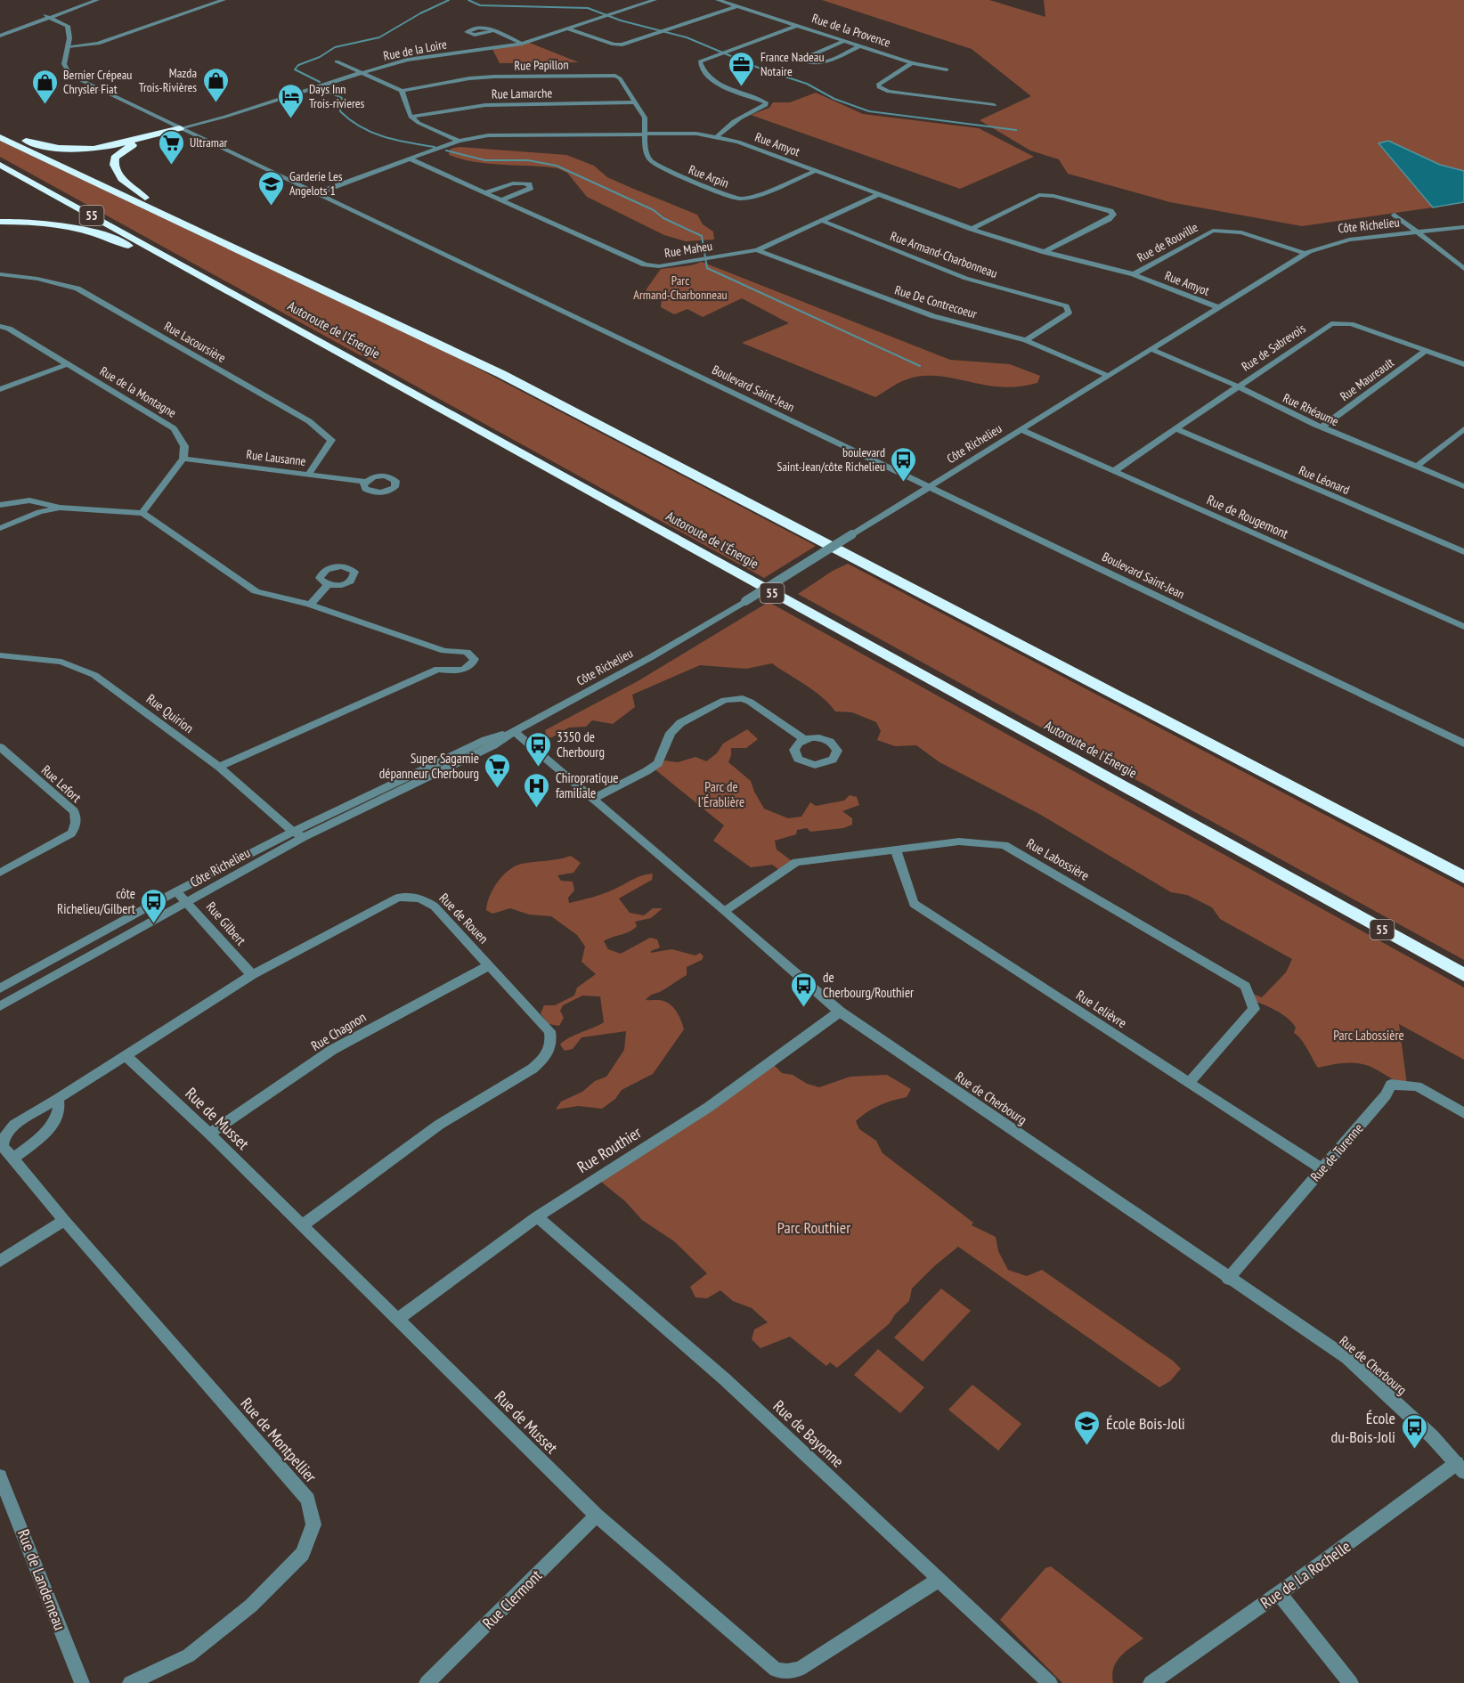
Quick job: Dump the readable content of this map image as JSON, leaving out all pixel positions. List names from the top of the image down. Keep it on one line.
{"streets":{"highway":["55","Autoroute de l'Énergie"],"street":["Rue de la Provence","Rue de la Loire","Rue Papillon","Rue Lamarche","Rue Amyot","Rue Arpin","Côte Richelieu","Rue de Rouville","Rue Maheu","Rue Armand-Charbonneau","Rue De Contrecoeur","Rue Lacoursière","Rue de Sabrevois","Rue Maureault","Boulevard Saint-Jean","Rue de la Montagne","Rue Rhéaume","Rue Lausanne","Rue Léonard","Rue de Rougemont","Rue Quirion","Rue Lefort","Rue Labossière","Rue de Rouen","Rue Gilbert","Rue Lelièvre","Rue Chagnon","Rue de Cherbourg","Rue de Musset","Rue Routhier","Rue de Turenne","Rue de Bayonne","Rue de Montpellier","Rue de La Rochelle","Rue de Landerneau","Rue Clermont"]},"crossings":[["Rue de la Loire","Boulevard Saint-Jean"],["Rue Papillon","Rue Lamarche"],["Rue Papillon","Rue Amyot"],["Rue Papillon","Rue Arpin"],["Rue Amyot","Rue Arpin"],["Rue Amyot","Côte Richelieu"],["Rue Amyot","Rue de Rouville"],["Rue Amyot","Rue Maheu"],["Rue Amyot","Boulevard Saint-Jean"],["Côte Richelieu","Rue de Rouville"],["Côte Richelieu","Rue De Contrecoeur"],["Côte Richelieu","Boulevard Saint-Jean"],["Côte Richelieu","Rue Rhéaume"],["Côte Richelieu","Rue de Rougemont"],["Côte Richelieu","Rue Quirion"],["Côte Richelieu","Rue Gilbert"],["Côte Richelieu","Rue de Cherbourg"],["Rue Maheu","Rue Armand-Charbonneau"],["Rue Maheu","Rue De Contrecoeur"],["Rue Armand-Charbonneau","Rue De Contrecoeur"],["Rue Lacoursière","Rue Lausanne"],["Rue de Sabrevois","Rue Maureault"],["Rue de Sabrevois","Rue Rhéaume"],["Rue de Sabrevois","Rue Léonard"],["Rue de Sabrevois","Rue de Rougemont"],["Rue Maureault","Rue Rhéaume"],["Rue de la Montagne","Rue Lausanne"],["Rue Labossière","Rue Lelièvre"],["Rue Labossière","Rue de Cherbourg"],["Rue de Rouen","Rue Gilbert"],["Rue de Rouen","Rue Chagnon"],["Rue de Rouen","Rue de Musset"],["Rue de Rouen","Rue de Montpellier"],["Rue Lelièvre","Rue de Turenne"],["Rue Chagnon","Rue de Musset"],["Rue de Cherbourg","Rue Routhier"],["Rue de Cherbourg","Rue de Turenne"],["Rue de Cherbourg","Rue de La Rochelle"],["Rue de Musset","Rue Routhier"],["Rue de Musset","Rue de Bayonne"],["Rue de Musset","Rue Clermont"],["Rue Routhier","Rue de Bayonne"]],"parks":["Parc Armand-Charbonneau","Parc de l'Érablière","Parc Labossière","Parc Routhier"],"places":{"office":["France Nadeau Notaire"],"shop":["Mazda Trois-Rivières","Bernier Crépeau Chrysler Fiat"],"hotel":["Days Inn Trois-rivieres"],"supermarket":["Ultramar","Super Sagamie dépanneur Cherbourg"],"school or university":["Garderie Les Angelots 1","École Bois-Joli"],"bus stop":["boulevard Saint-Jean/côte Richelieu","3350 de Cherbourg","côte Richelieu/Gilbert","de Cherbourg/Routhier","École du-Bois-Joli"],"hospital":["Chiropratique familiale"]}}
